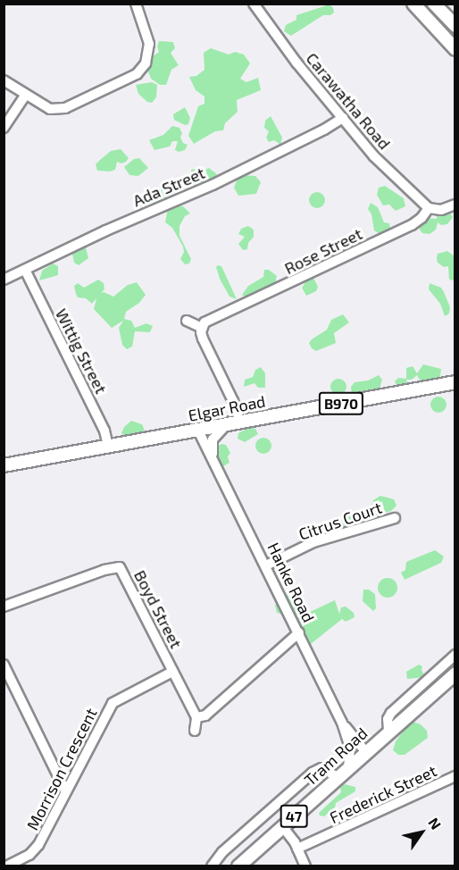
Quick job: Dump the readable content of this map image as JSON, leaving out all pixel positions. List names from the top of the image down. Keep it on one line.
{"streets":{"main road":["B970","Elgar Road","Tram Road","47"],"street":["Carawatha Road","Ada Street","Rose Street","Wittig Street","Citrus Court","Hanke Road","Boyd Street","Morrison Crescent","Frederick Street"]},"crossings":[["Carawatha Road","Ada Street"],["Carawatha Road","Rose Street"],["Ada Street","Wittig Street"],["Wittig Street","Elgar Road"],["Elgar Road","Hanke Road"],["Citrus Court","Hanke Road"],["Hanke Road","Tram Road"],["Boyd Street","Morrison Crescent"]],"north":"top right"}
